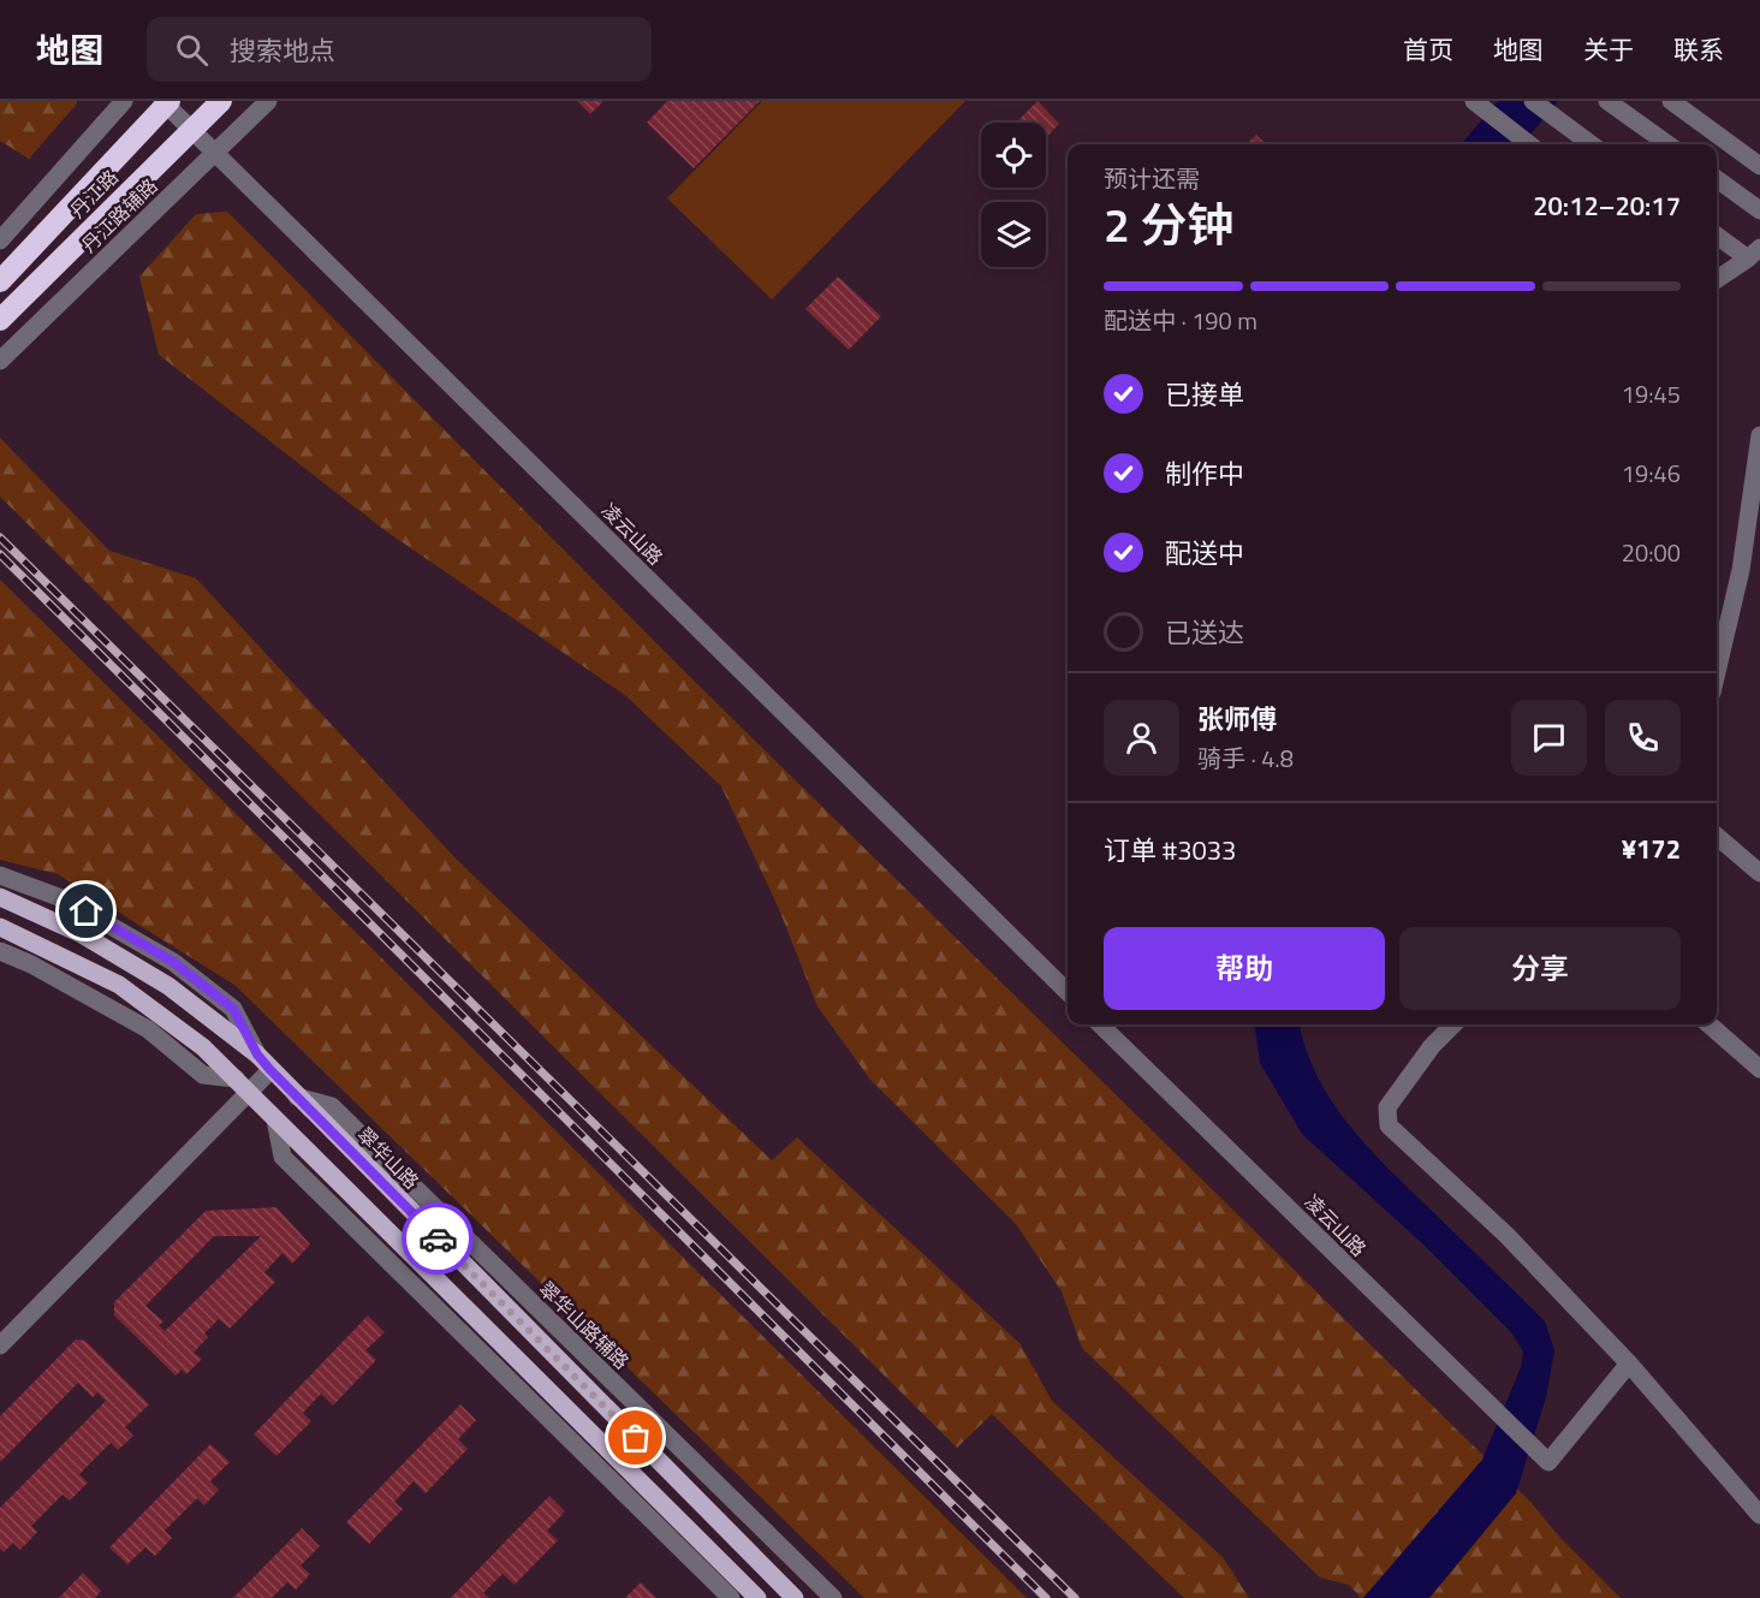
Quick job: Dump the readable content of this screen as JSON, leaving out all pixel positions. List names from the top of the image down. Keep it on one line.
{"streets":{"highway":["丹江路"],"main road":["翠华山路"],"street":["丹江路辅路","凌云山路","翠华山路辅路"]},"crossings":[["丹江路","凌云山路"],["丹江路辅路","凌云山路"],["翠华山路","翠华山路辅路"]],"page":{"header":"地图","search":"搜索地点","nav":["首页","地图","关于","联系"],"heading":["2 分钟","预计还需","20:12–20:17"],"panel":["张师傅","骑手 · 4.8","订单 #3033","¥172"],"bar":"配送中 · 190 m","list":[["已接单","19:45"],["制作中","19:46"],["配送中","20:00"],"已送达"],"buttons":["帮助","分享"]}}
